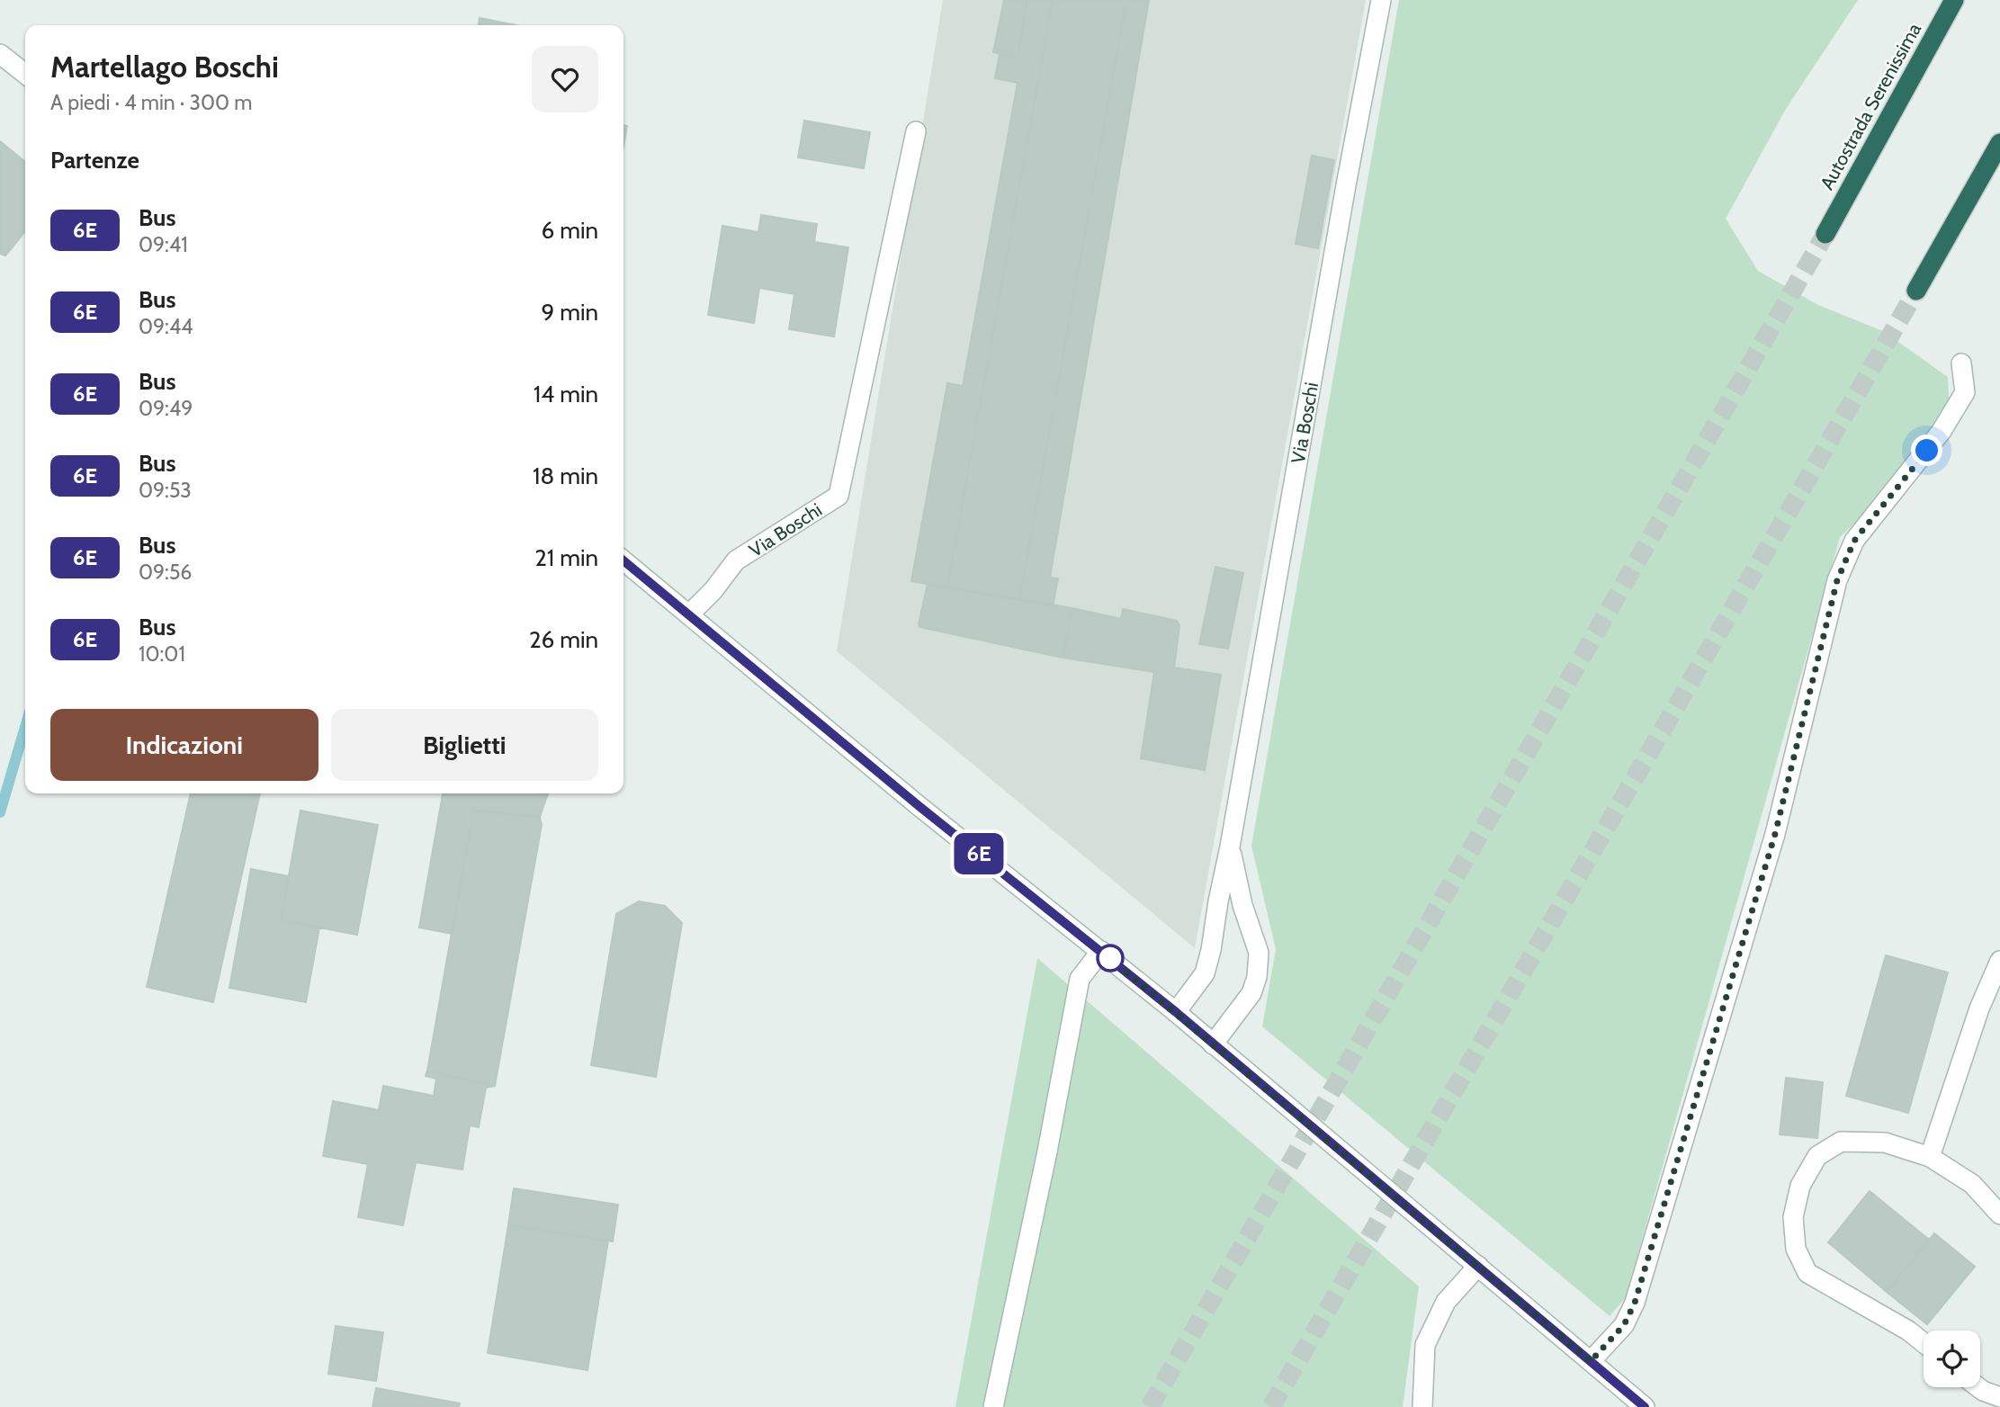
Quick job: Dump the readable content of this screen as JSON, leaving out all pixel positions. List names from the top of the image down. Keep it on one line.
{"streets":{"highway":["Autostrada Serenissima"],"street":["Via Boschi"]},"lines":["bus line 6E"],"page":{"on_map":"6E","heading":[["Martellago Boschi","A piedi · 4 min · 300 m"],"Partenze"],"list":[{"mark":"6E","name":"Bus","note":"09:41","value":"6 min"},{"mark":"6E","name":"Bus","note":"09:44","value":"9 min"},{"mark":"6E","name":"Bus","note":"09:49","value":"14 min"},{"mark":"6E","name":"Bus","note":"09:53","value":"18 min"},{"mark":"6E","name":"Bus","note":"09:56","value":"21 min"},{"mark":"6E","name":"Bus","note":"10:01","value":"26 min"}],"buttons":["Indicazioni","Biglietti"]}}
